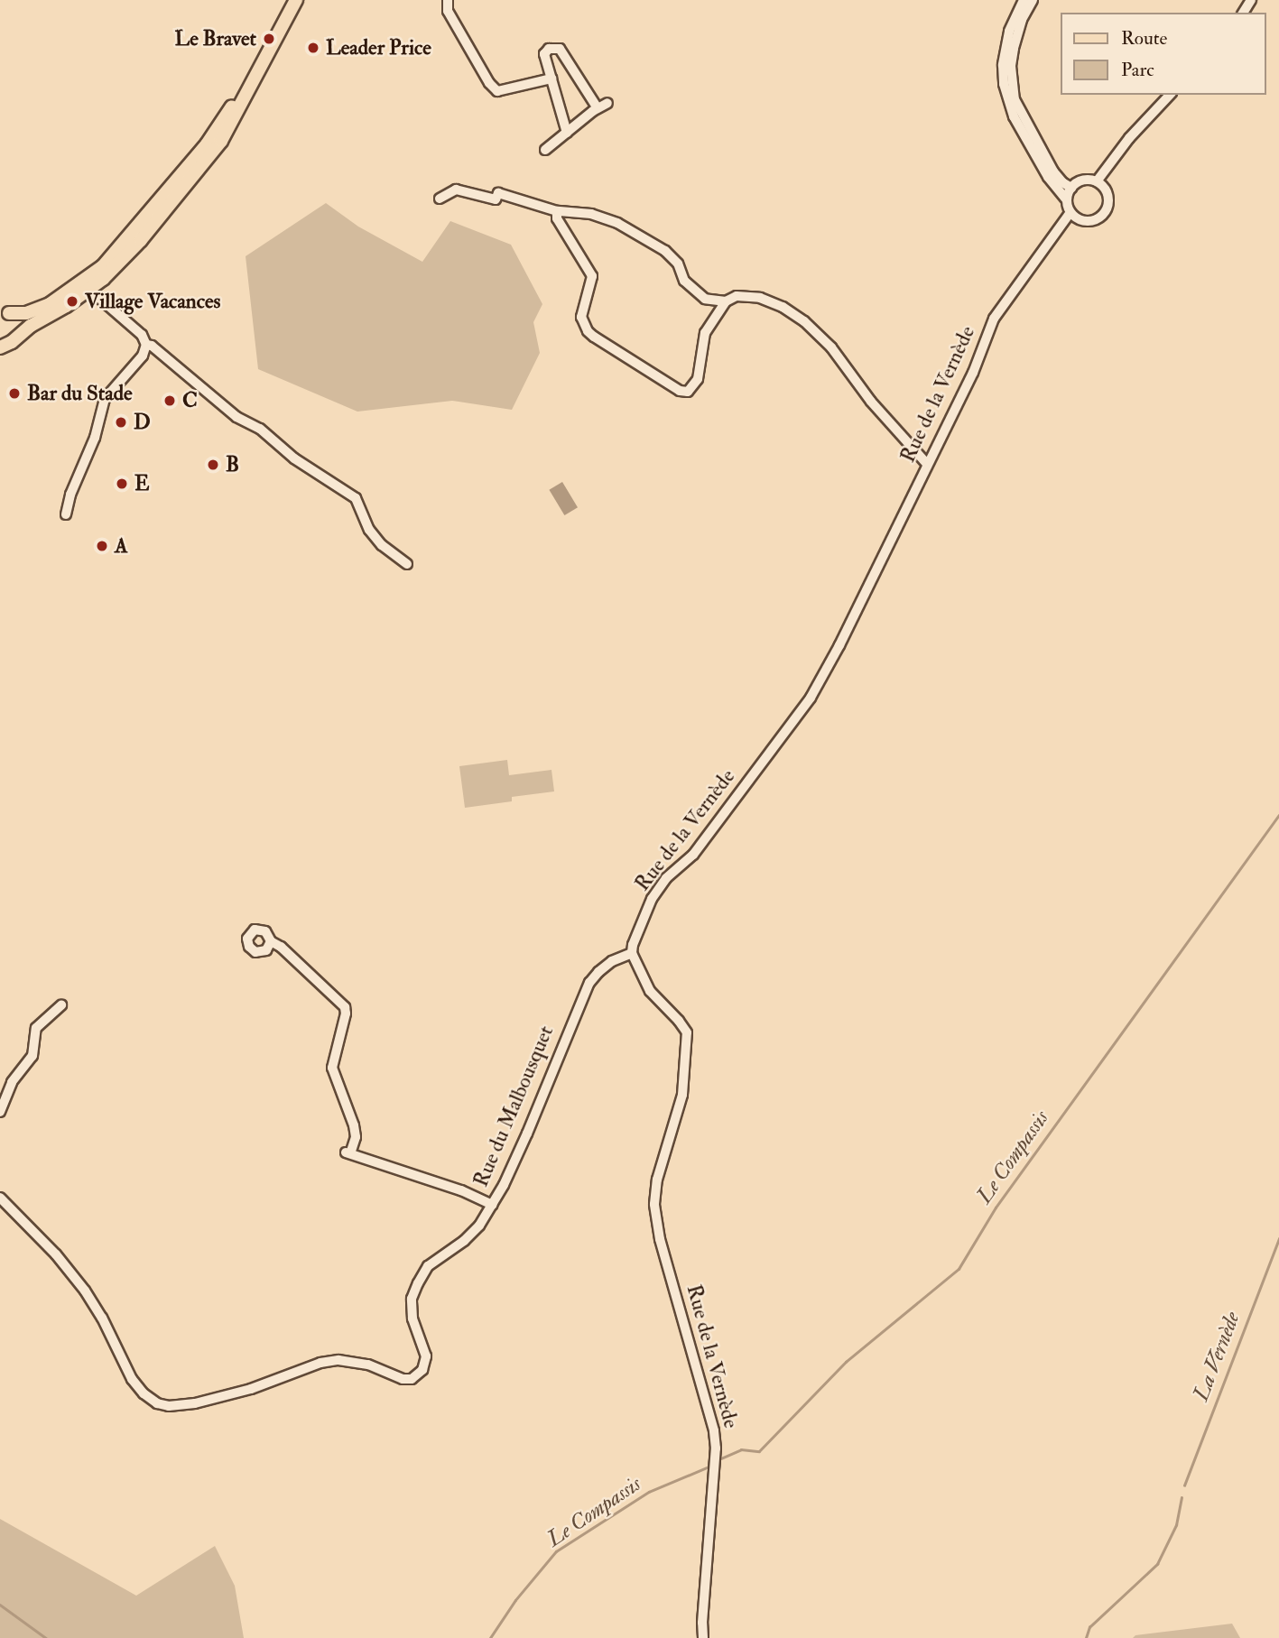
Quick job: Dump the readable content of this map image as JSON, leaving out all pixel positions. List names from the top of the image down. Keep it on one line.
{"streets":{"street":["Rue de la Vernède","Rue du Malbousquet"]},"crossings":[["Rue de la Vernède","Rue du Malbousquet"]],"water":["Le Compassis","La Vernède"],"places":["Le Bravet","Leader Price","Village Vacances","Bar du Stade","C","D","B","E","A"],"legend":["Route","Parc"]}
